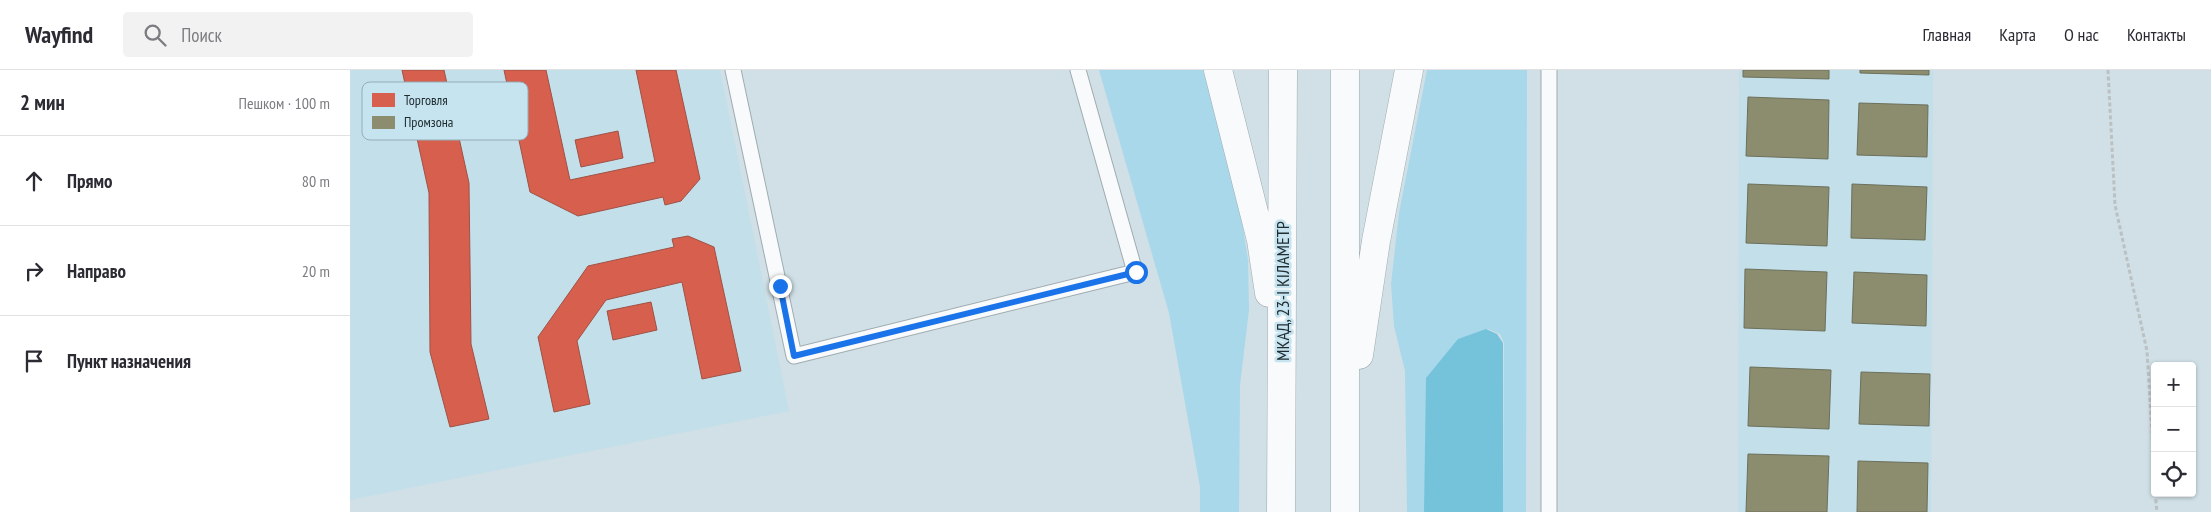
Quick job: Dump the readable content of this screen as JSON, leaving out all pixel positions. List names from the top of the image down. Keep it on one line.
{"streets":{"highway":["МКАД, 23-І КІЛАМЕТР"]},"legend":["Торговля","Промзона"],"page":{"header":"Wayfind","search":"Поиск","nav":["Главная","Карта","О нас","Контакты"],"heading":["2 мин","Пешком · 100 m"],"list":[["Прямо","80 m"],["Направо","20 m"],"Пункт назначения"],"map_buttons":["+","−"]}}
